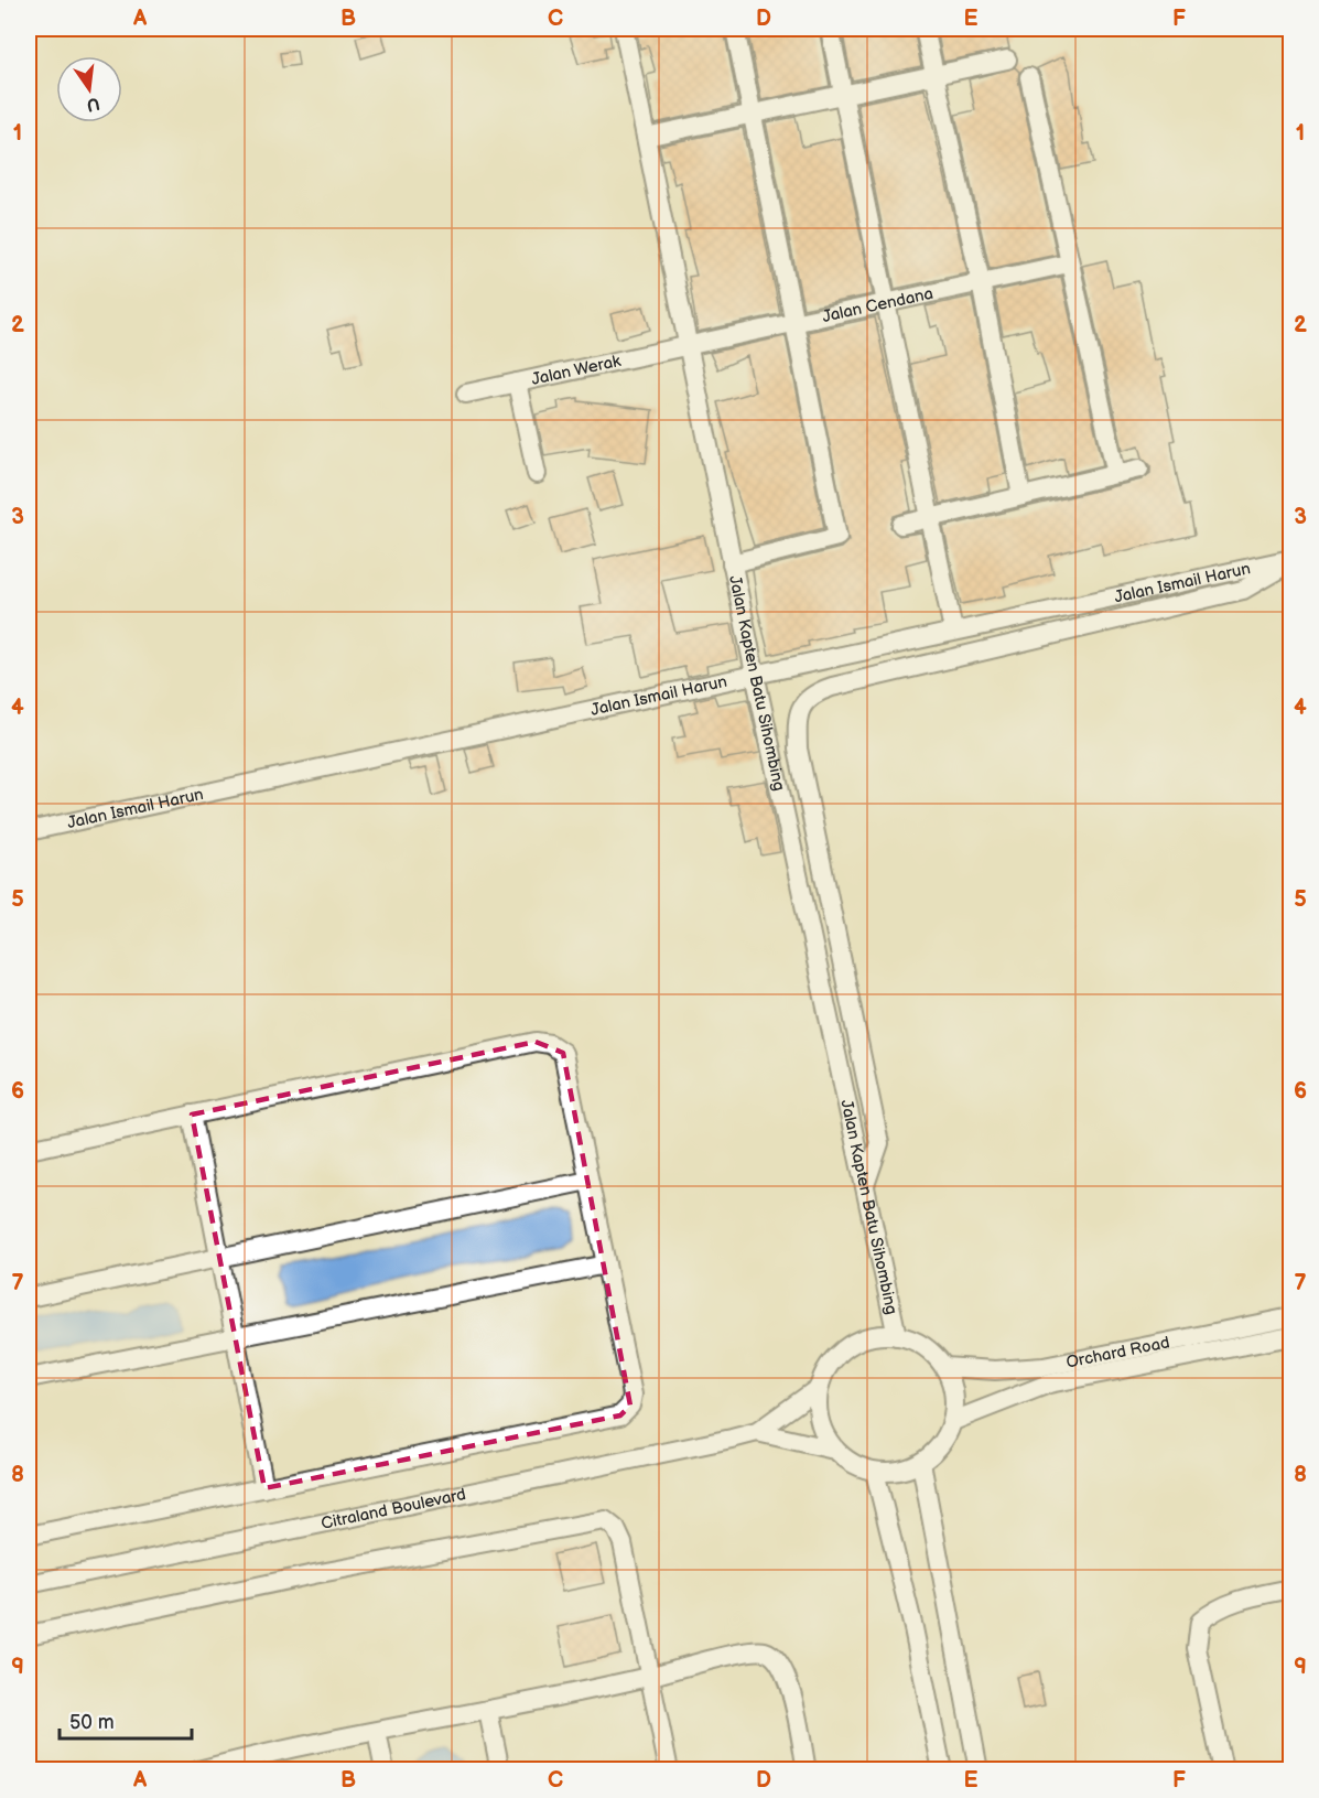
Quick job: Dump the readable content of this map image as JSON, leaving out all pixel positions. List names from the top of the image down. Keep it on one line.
{"streets":{"street":["Jalan Cendana","Jalan Werak","Jalan Ismail Harun","Jalan Kapten Batu Sihombing","Orchard Road","Citraland Boulevard"]},"crossings":[["Jalan Cendana","Jalan Werak"],["Jalan Cendana","Jalan Kapten Batu Sihombing"],["Jalan Werak","Jalan Kapten Batu Sihombing"],["Jalan Ismail Harun","Jalan Kapten Batu Sihombing"],["Jalan Kapten Batu Sihombing","Orchard Road"],["Jalan Kapten Batu Sihombing","Citraland Boulevard"],["Orchard Road","Citraland Boulevard"]],"scale_bar":"50 m","north":"bottom","grid":{"columns":["A","B","C","D","E","F"],"rows":["1","2","3","4","5","6","7","8","9"]}}
